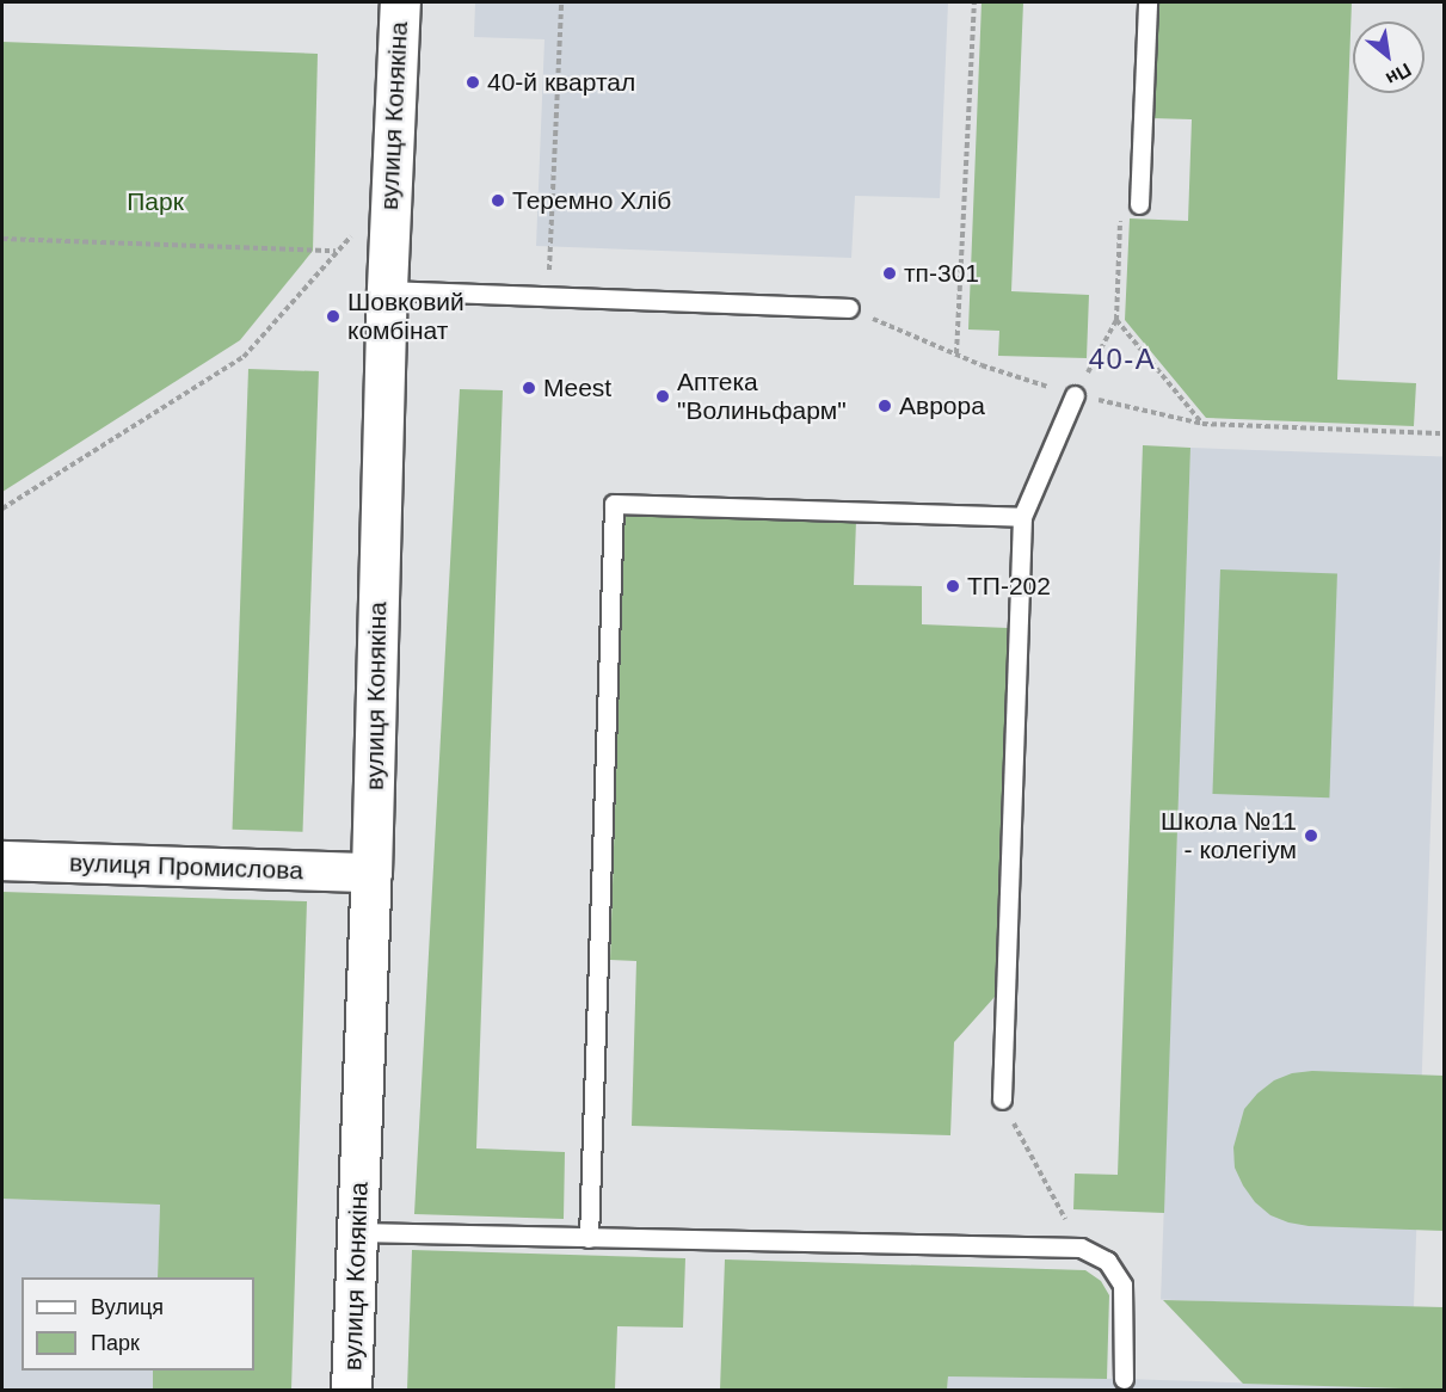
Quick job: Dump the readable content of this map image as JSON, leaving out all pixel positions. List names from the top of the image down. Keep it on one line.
{"streets":{"street":["вулиця Конякіна","вулиця Промислова"]},"crossings":[["вулиця Конякіна","вулиця Промислова"]],"districts":["40-А"],"parks":["Парк"],"places":["40-й квартал","Теремно Хліб","тп-301","Шовковий комбінат","Meest","Аптека \"Волиньфарм\"","Аврора","ТП-202","Школа №11 - колегіум"],"legend":["Вулиця","Парк"],"north":"bottom right"}
